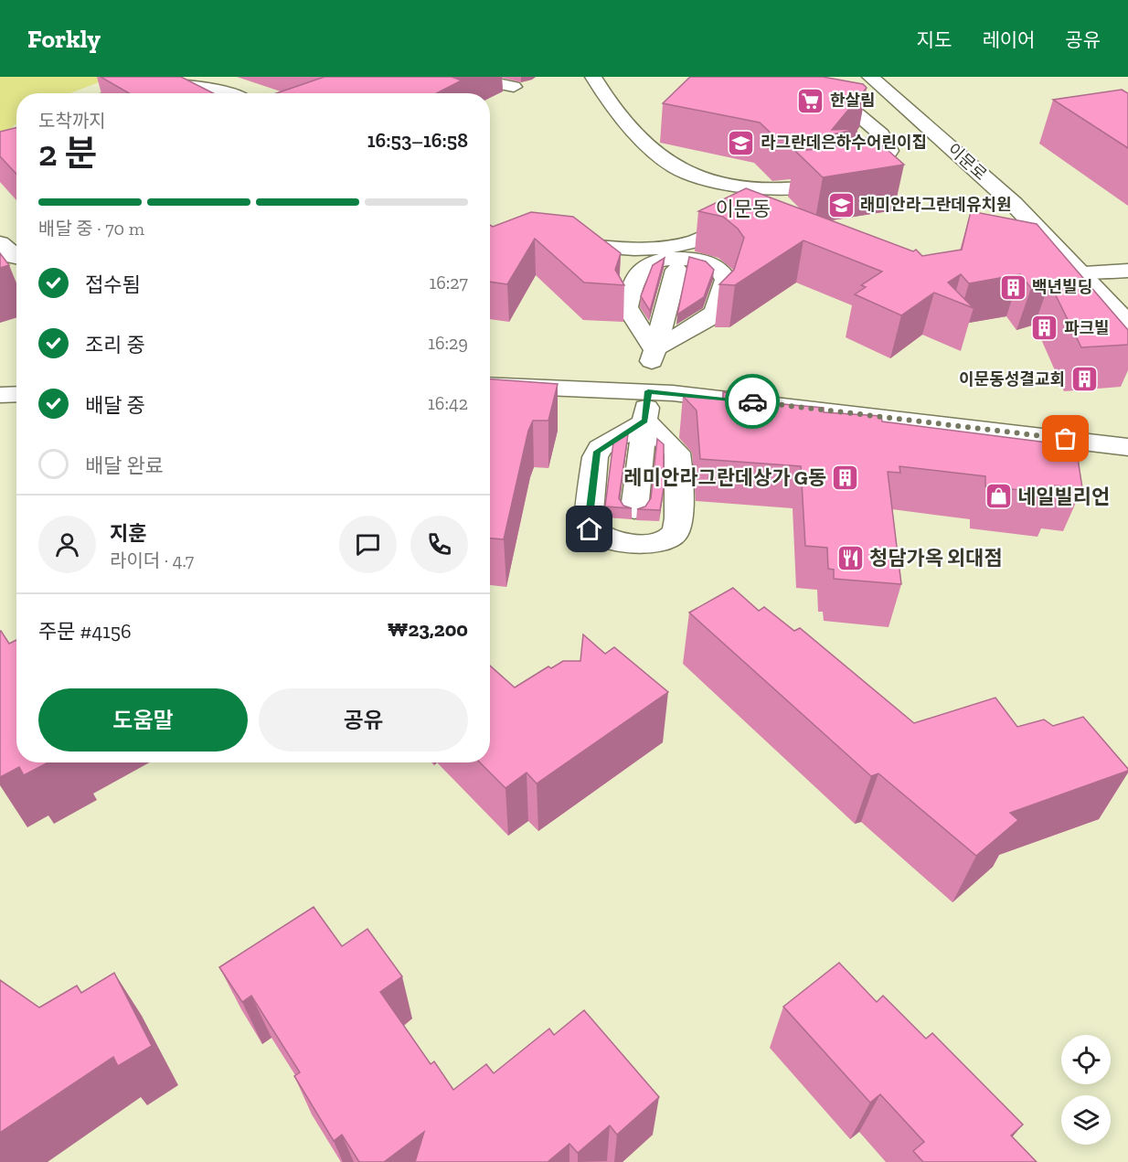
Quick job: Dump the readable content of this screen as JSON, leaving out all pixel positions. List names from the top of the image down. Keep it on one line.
{"streets":{"main road":["이문로"]},"districts":["이문동"],"places":{"supermarket":["한살림"],"school or university":["라그란데은하수어린이집","래미안라그란데유치원"],"building":["백년빌딩","파크빌","이문동성결교회","레미안라그란데상가 G동"],"shop":["네일빌리언"],"restaurant":["청담가옥 외대점"]},"page":{"header":"Forkly","nav":["지도","레이어","공유"],"heading":["2 분","도착까지","16:53–16:58"],"panel":["지훈","라이더 · 4.7","주문 #4156","₩23,200"],"bar":"배달 중 · 70 m","list":[["접수됨","16:27"],["조리 중","16:29"],["배달 중","16:42"],"배달 완료"],"buttons":["도움말","공유"]}}
